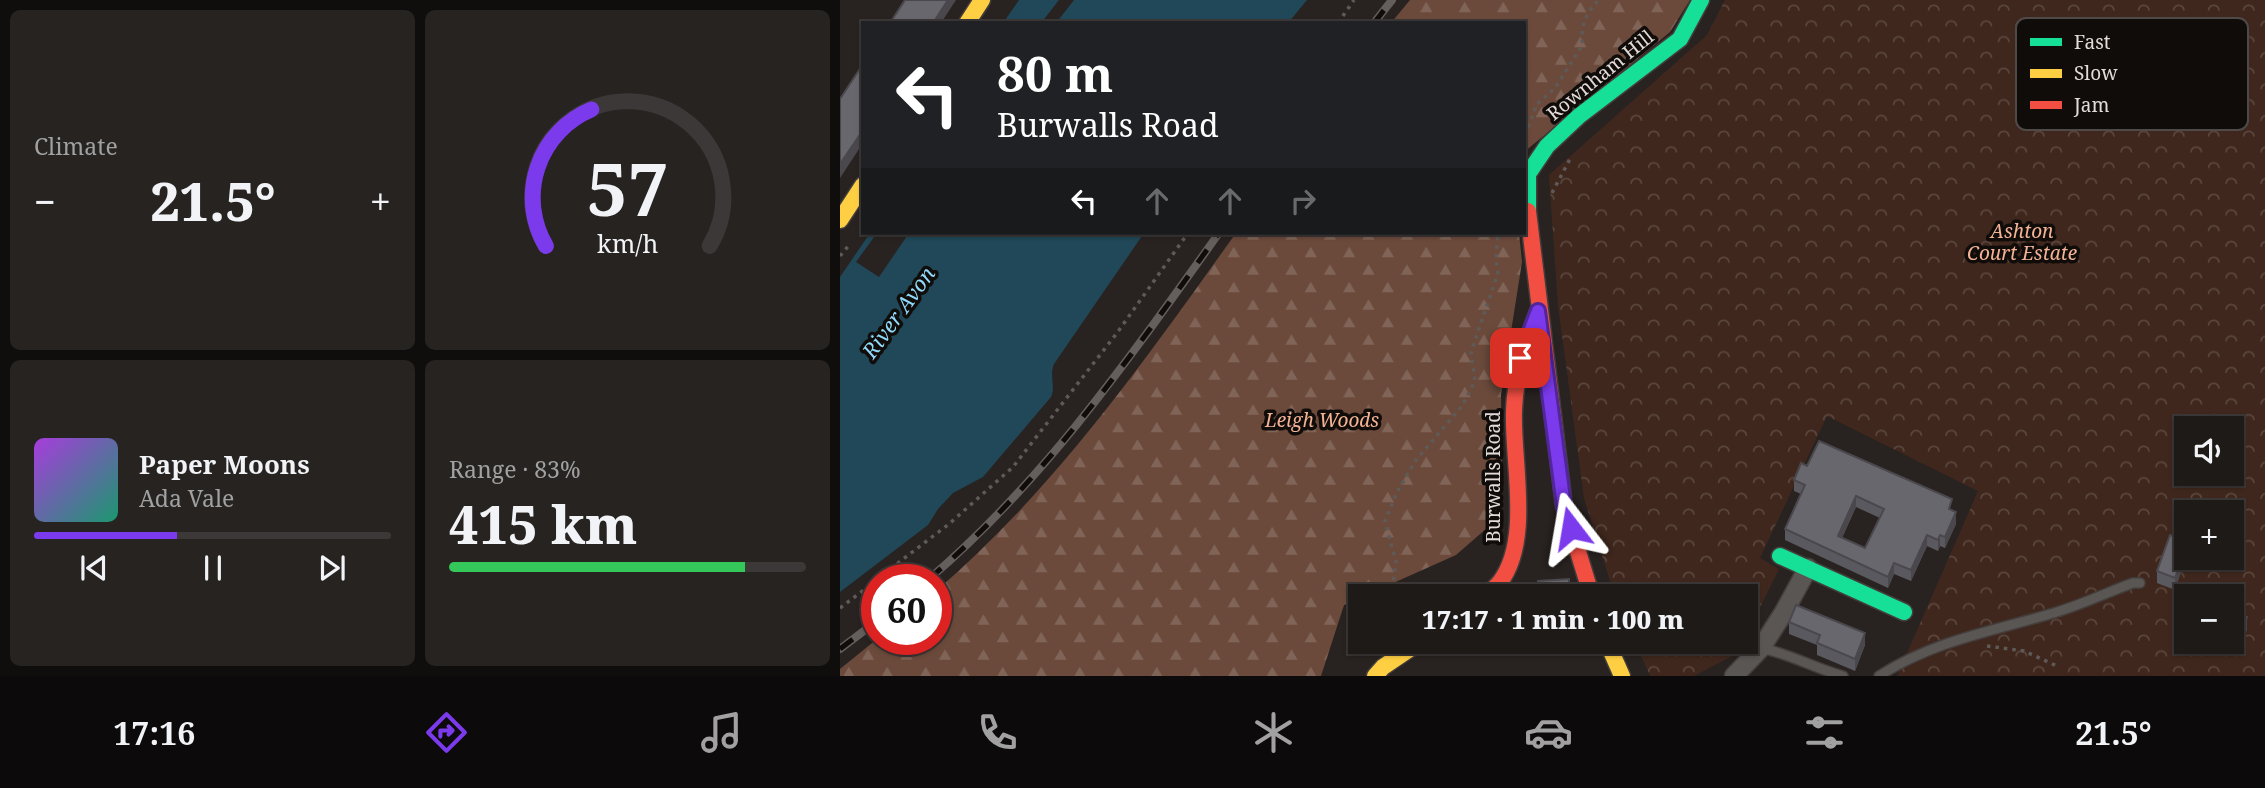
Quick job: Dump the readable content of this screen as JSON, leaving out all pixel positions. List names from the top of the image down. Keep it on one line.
{"streets":{"main road":["Rownham Hill","Burwalls Road"]},"crossings":[["Rownham Hill","Burwalls Road"]],"water":["River Avon"],"parks":["Ashton Court Estate","Leigh Woods"],"legend":["Fast","Slow","Jam"],"page":{"tile":["Climate",["Range · 83%","415 km"]],"turn":["80 m","Burwalls Road"],"heat":["−","21.5°","+"],"map_buttons":["+","−"],"song":["Paper Moons","Ada Vale"],"limit":"60","trip":"17:17 · 1 min · 100 m","tabs":["17:16","21.5°"],"gauge":["57","km/h"]}}
